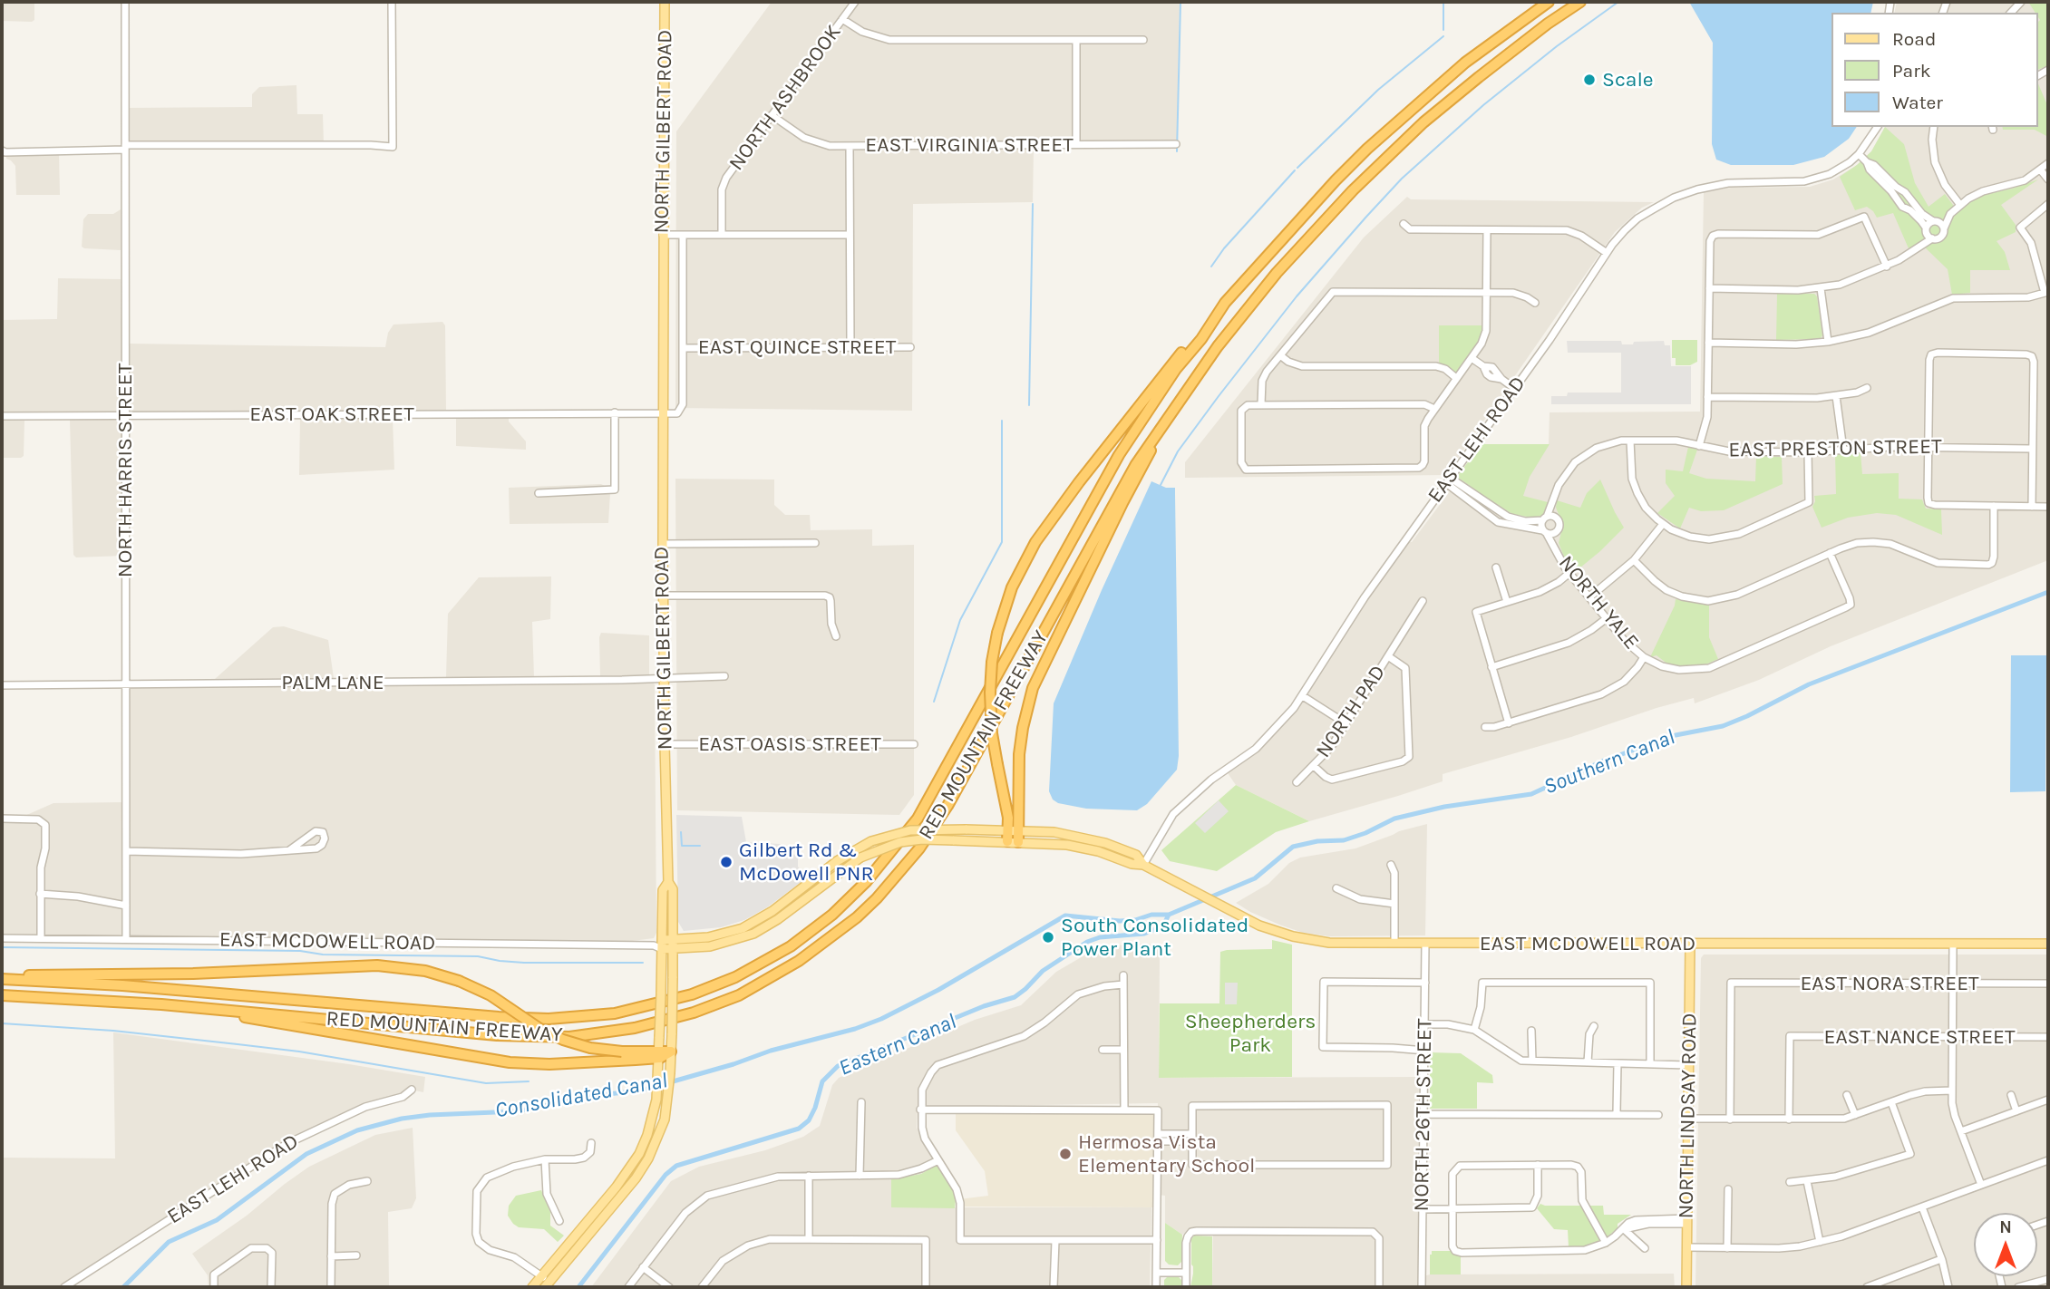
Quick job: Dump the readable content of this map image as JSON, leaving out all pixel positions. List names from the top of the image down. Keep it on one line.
{"streets":{"highway":["RED MOUNTAIN FREEWAY"],"main road":["NORTH GILBERT ROAD","EAST MCDOWELL ROAD","NORTH LINDSAY ROAD"],"street":["NORTH ASHBROOK","EAST VIRGINIA STREET","EAST QUINCE STREET","EAST OAK STREET","EAST LEHI ROAD","EAST PRESTON STREET","NORTH HARRIS STREET","NORTH YALE","PALM LANE","NORTH PAD","EAST OASIS STREET","EAST NORA STREET","EAST NANCE STREET","NORTH 26TH STREET"]},"crossings":[["NORTH ASHBROOK","EAST VIRGINIA STREET"],["NORTH GILBERT ROAD","EAST QUINCE STREET"],["NORTH GILBERT ROAD","EAST OAK STREET"],["NORTH GILBERT ROAD","PALM LANE"],["NORTH GILBERT ROAD","EAST OASIS STREET"],["NORTH GILBERT ROAD","EAST MCDOWELL ROAD"],["EAST OAK STREET","NORTH HARRIS STREET"],["EAST LEHI ROAD","EAST MCDOWELL ROAD"],["EAST PRESTON STREET","NORTH YALE"],["NORTH HARRIS STREET","PALM LANE"],["NORTH HARRIS STREET","EAST MCDOWELL ROAD"],["EAST MCDOWELL ROAD","NORTH 26TH STREET"],["EAST MCDOWELL ROAD","NORTH LINDSAY ROAD"]],"water":["Southern Canal","Eastern Canal","Consolidated Canal"],"parks":["Sheepherders Park"],"places":["Scale","Gilbert Rd & McDowell PNR","South Consolidated Power Plant","Hermosa Vista Elementary School"],"legend":["Road","Park","Water"],"north":"top"}
